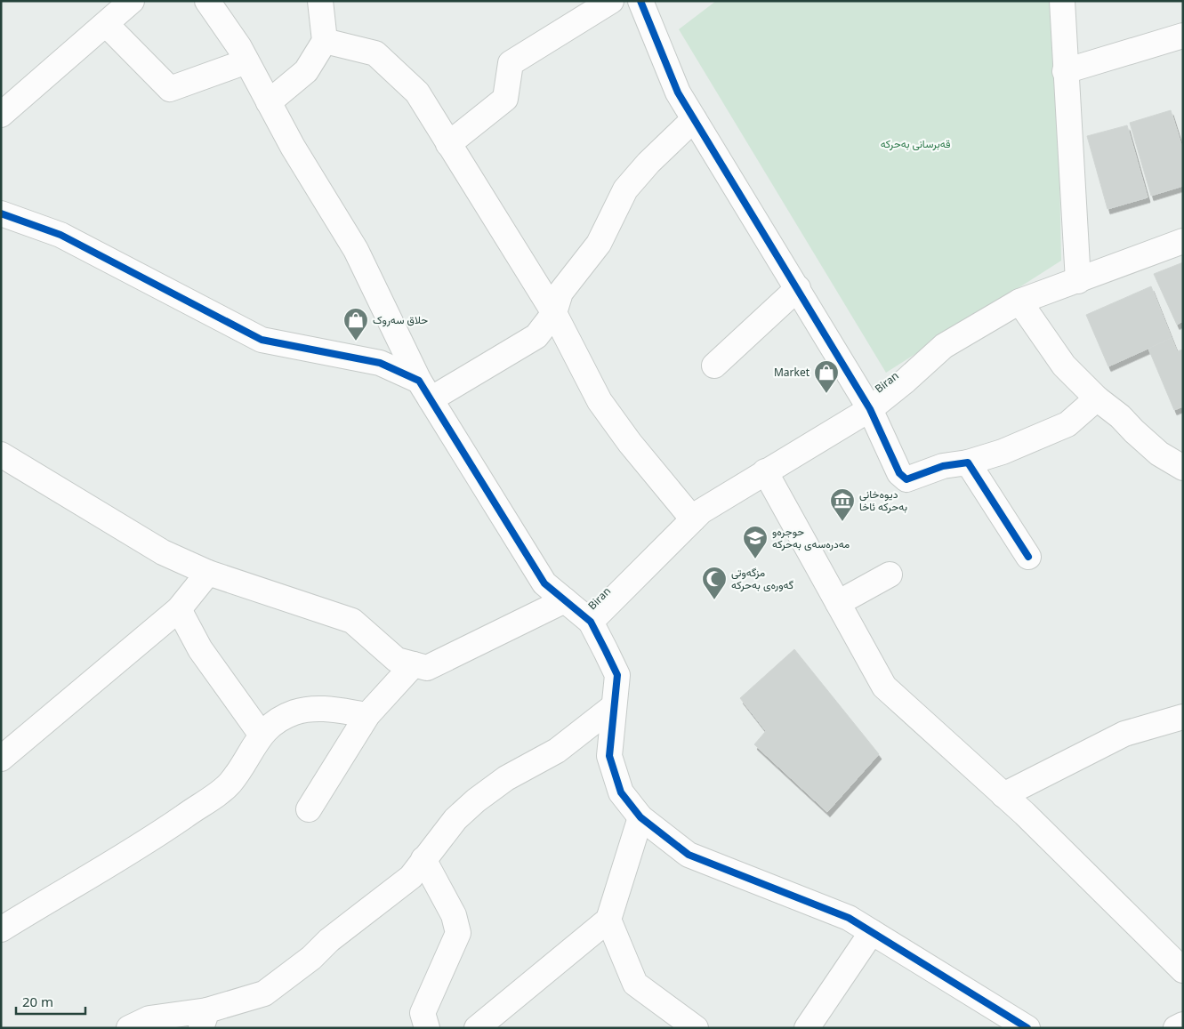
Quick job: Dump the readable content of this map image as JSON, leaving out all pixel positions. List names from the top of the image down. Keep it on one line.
{"streets":{"street":["Biran"]},"parks":["قەبرسانی بەحرکە"],"places":{"shop":["حلاق سەروک","Market"],"museum":["دیوەخانی بەحرکە ئاخا"],"school or university":["حوجره‌و مه‌دره‌سه‌ی به‌حرکه"],"mosque":["مزگەوتی گەورەی بەحرکە"]},"scale_bar":"20 m"}
